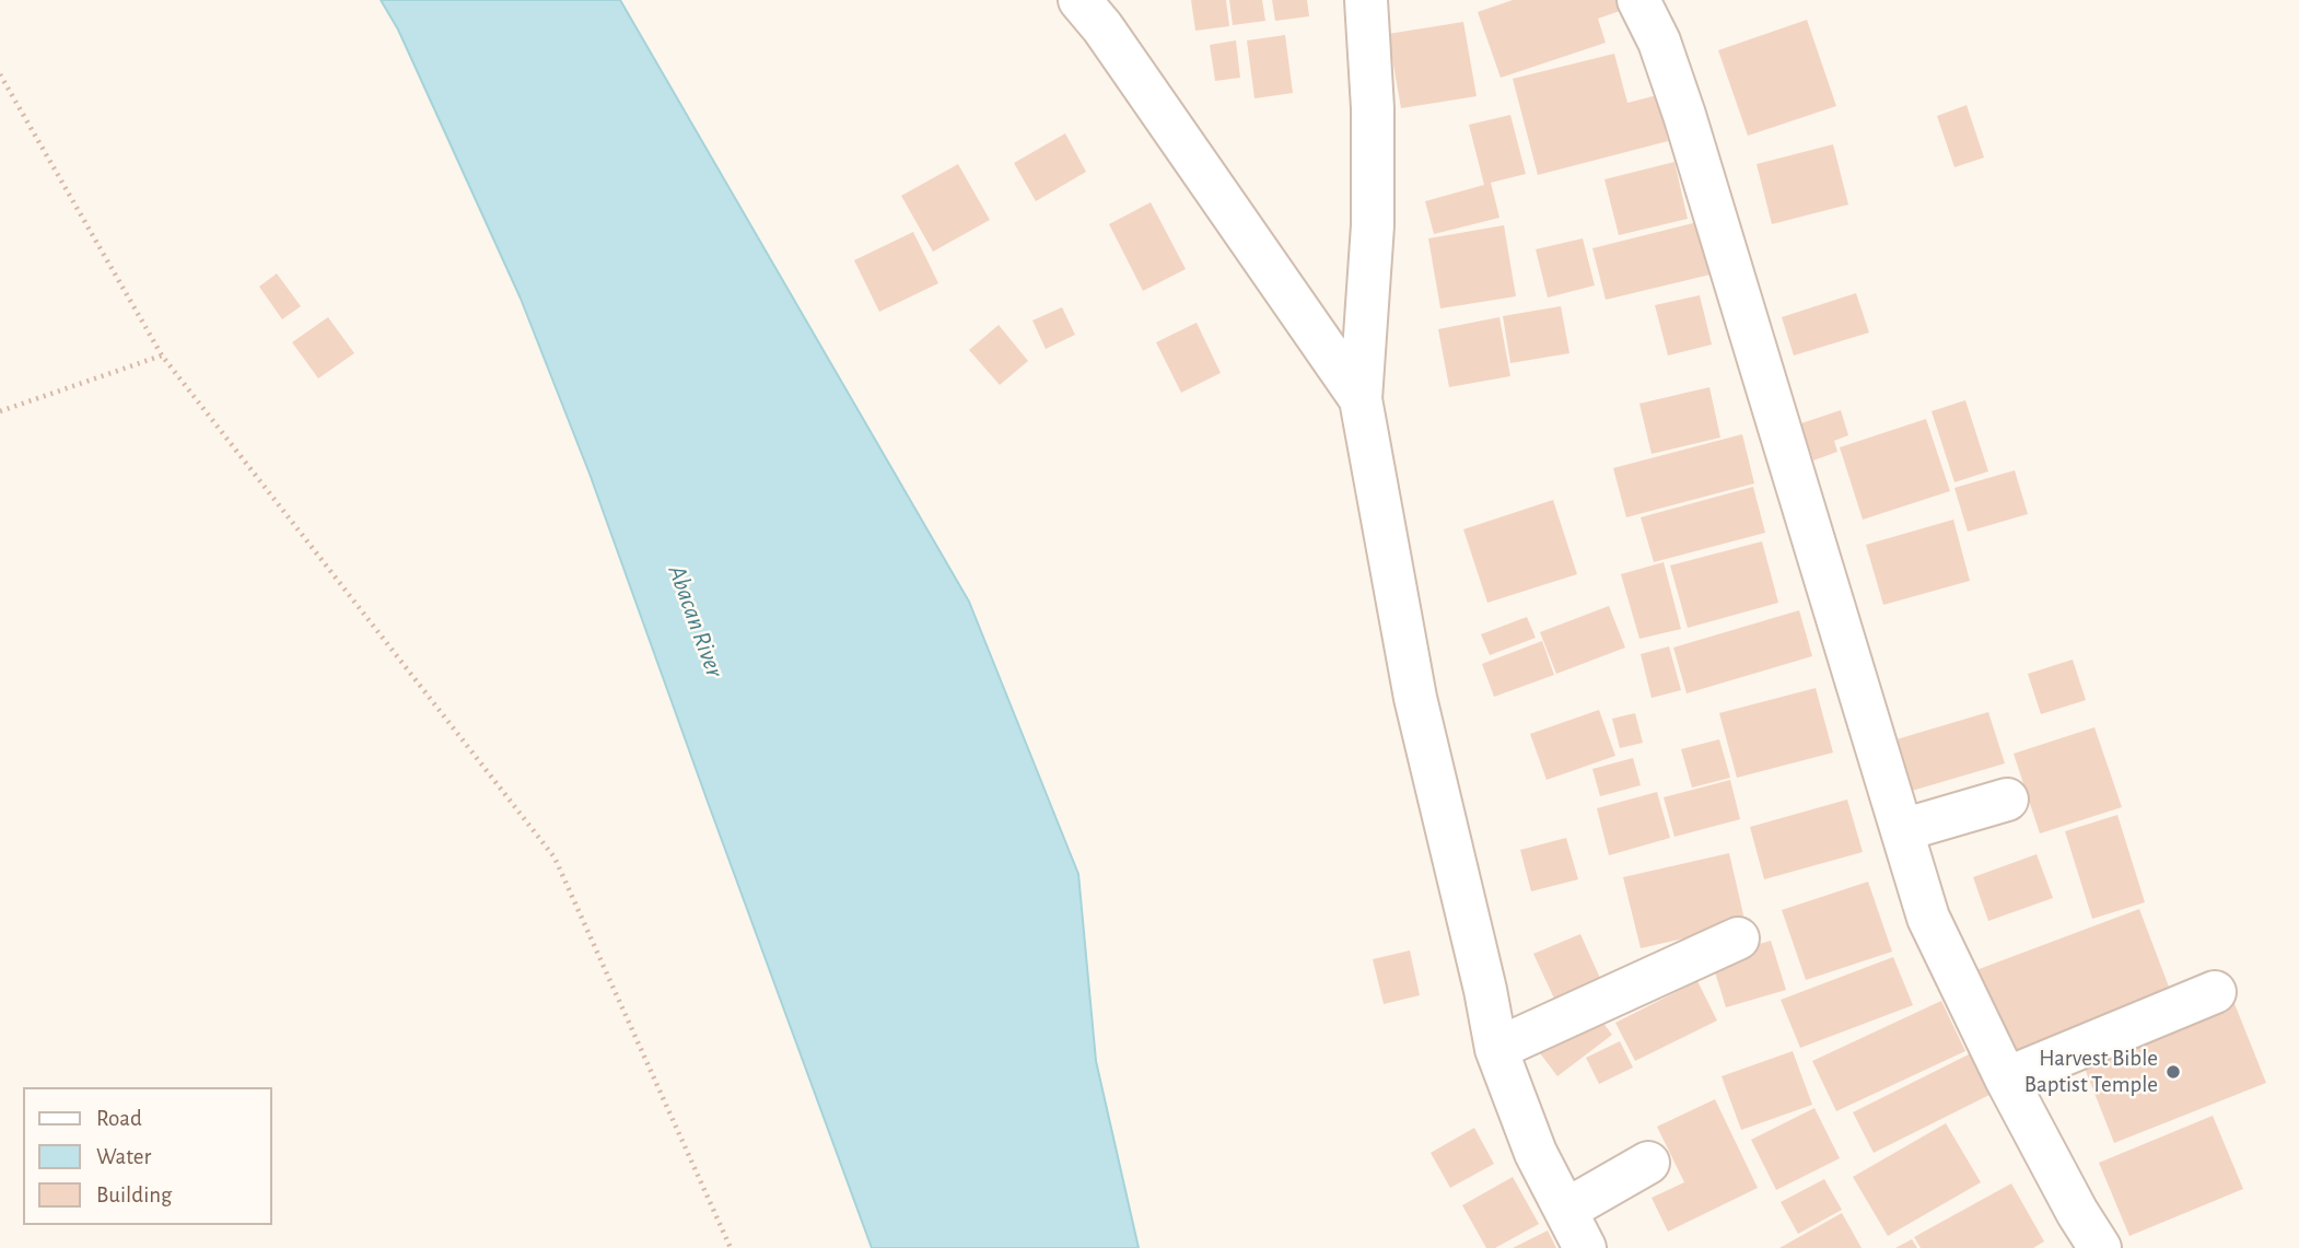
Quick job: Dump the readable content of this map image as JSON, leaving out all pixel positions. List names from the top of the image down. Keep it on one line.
{"water":["Abacan River"],"places":["Harvest Bible Baptist Temple"],"legend":["Road","Water","Building"]}
